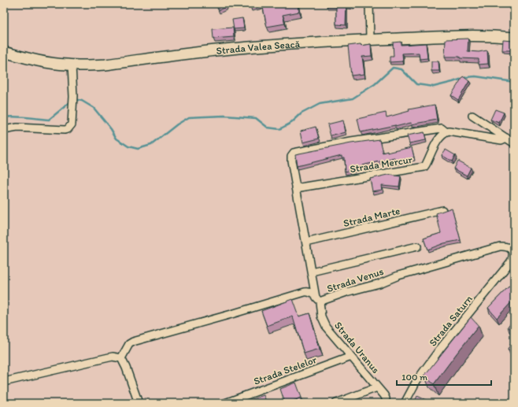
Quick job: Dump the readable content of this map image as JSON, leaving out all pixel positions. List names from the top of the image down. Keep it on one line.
{"streets":{"main road":["Strada Valea Seacă"],"street":["Strada Mercur","Strada Marte","Strada Venus","Strada Saturn","Strada Uranus","Strada Stelelor"]},"crossings":[["Strada Mercur","Strada Uranus"],["Strada Marte","Strada Uranus"],["Strada Venus","Strada Saturn"],["Strada Venus","Strada Uranus"],["Strada Uranus","Strada Stelelor"]],"scale_bar":"100 m"}
